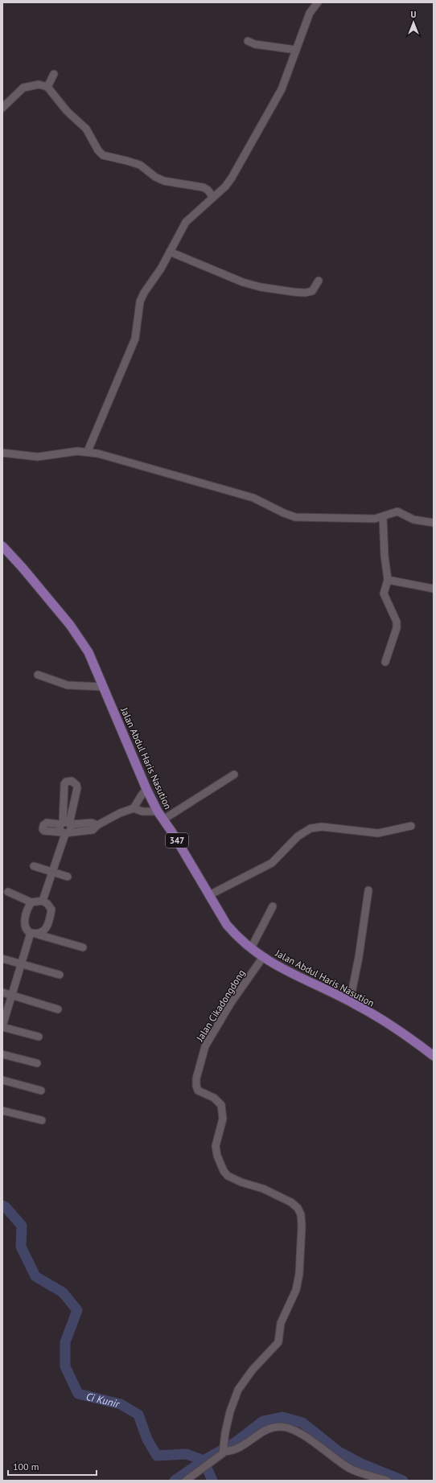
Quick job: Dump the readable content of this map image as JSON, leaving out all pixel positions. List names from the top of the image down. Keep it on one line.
{"streets":{"main road":["Jalan Abdul Haris Nasution","347"],"street":["Jalan Cikadongdong"]},"crossings":[["Jalan Abdul Haris Nasution","Jalan Cikadongdong"]],"water":["Ci Kunir"],"scale_bar":"100 m","north":"top"}
